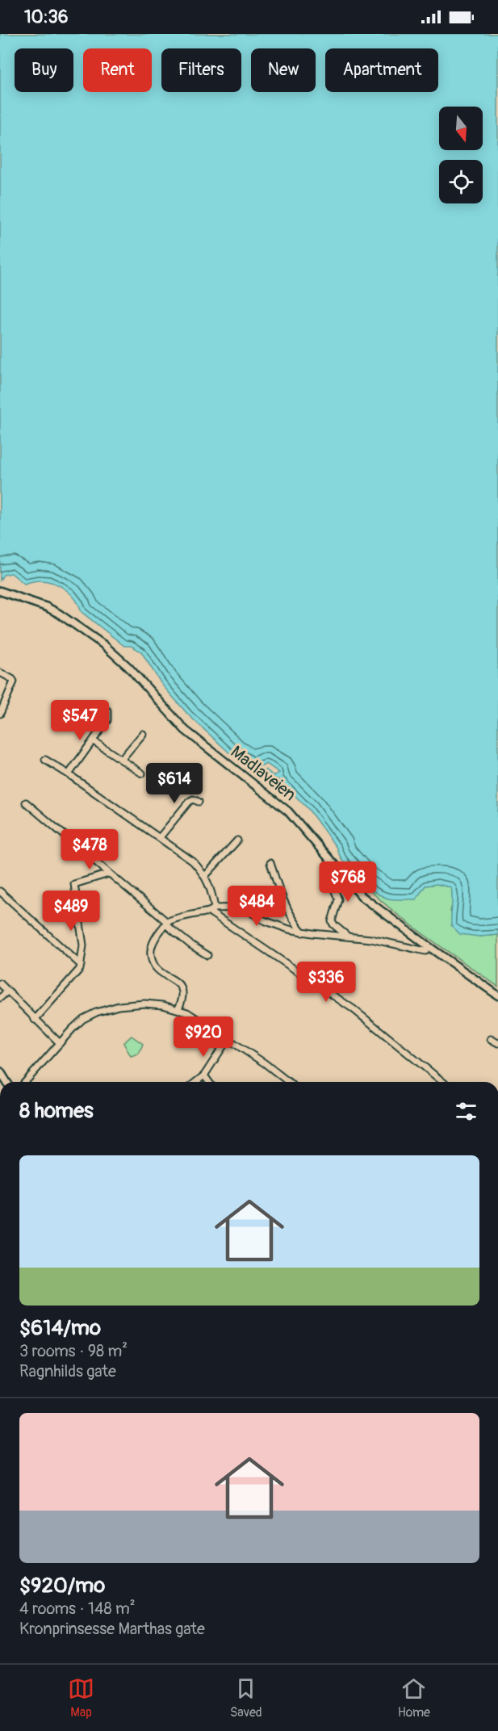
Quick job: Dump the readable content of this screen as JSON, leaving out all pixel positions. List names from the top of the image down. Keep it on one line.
{"streets":{"main road":["Madlaveien"]},"north":"bottom","page":{"status":"10:36","chip":["Buy","Rent","Filters","New","Apartment"],"price":["$547","$614","$478","$768","$484","$489","$336","$920"],"heading":"8 homes","list":[{"name":"$614/mo","note":"3 rooms · 98 m² · Ragnhilds gate"},{"name":"$920/mo","note":"4 rooms · 148 m² · Kronprinsesse Marthas gate"}],"tabs":["Map","Saved","Home"]}}
